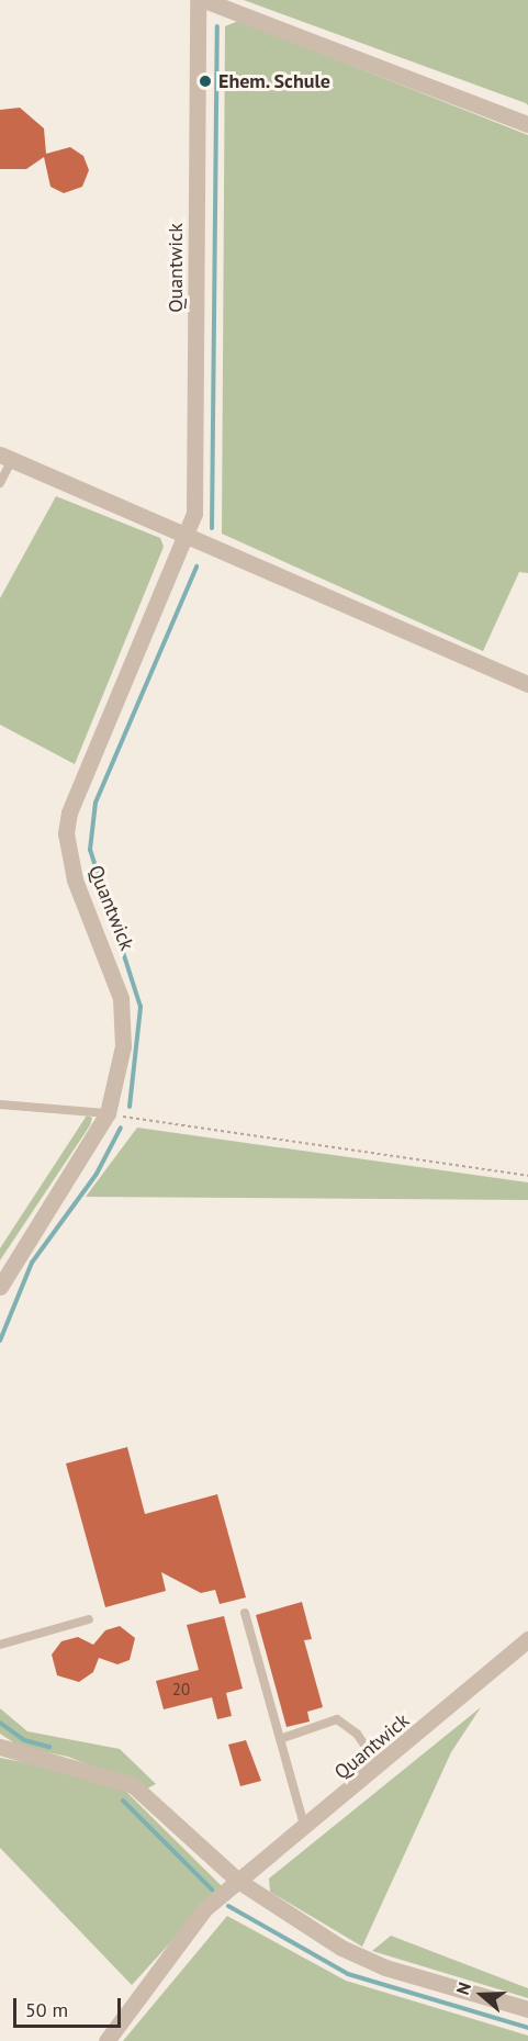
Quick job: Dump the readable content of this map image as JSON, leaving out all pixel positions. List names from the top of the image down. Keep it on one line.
{"streets":{"street":["Quantwick"]},"places":["Ehem. Schule"],"house_numbers":["20"],"scale_bar":"50 m","north":"left"}
